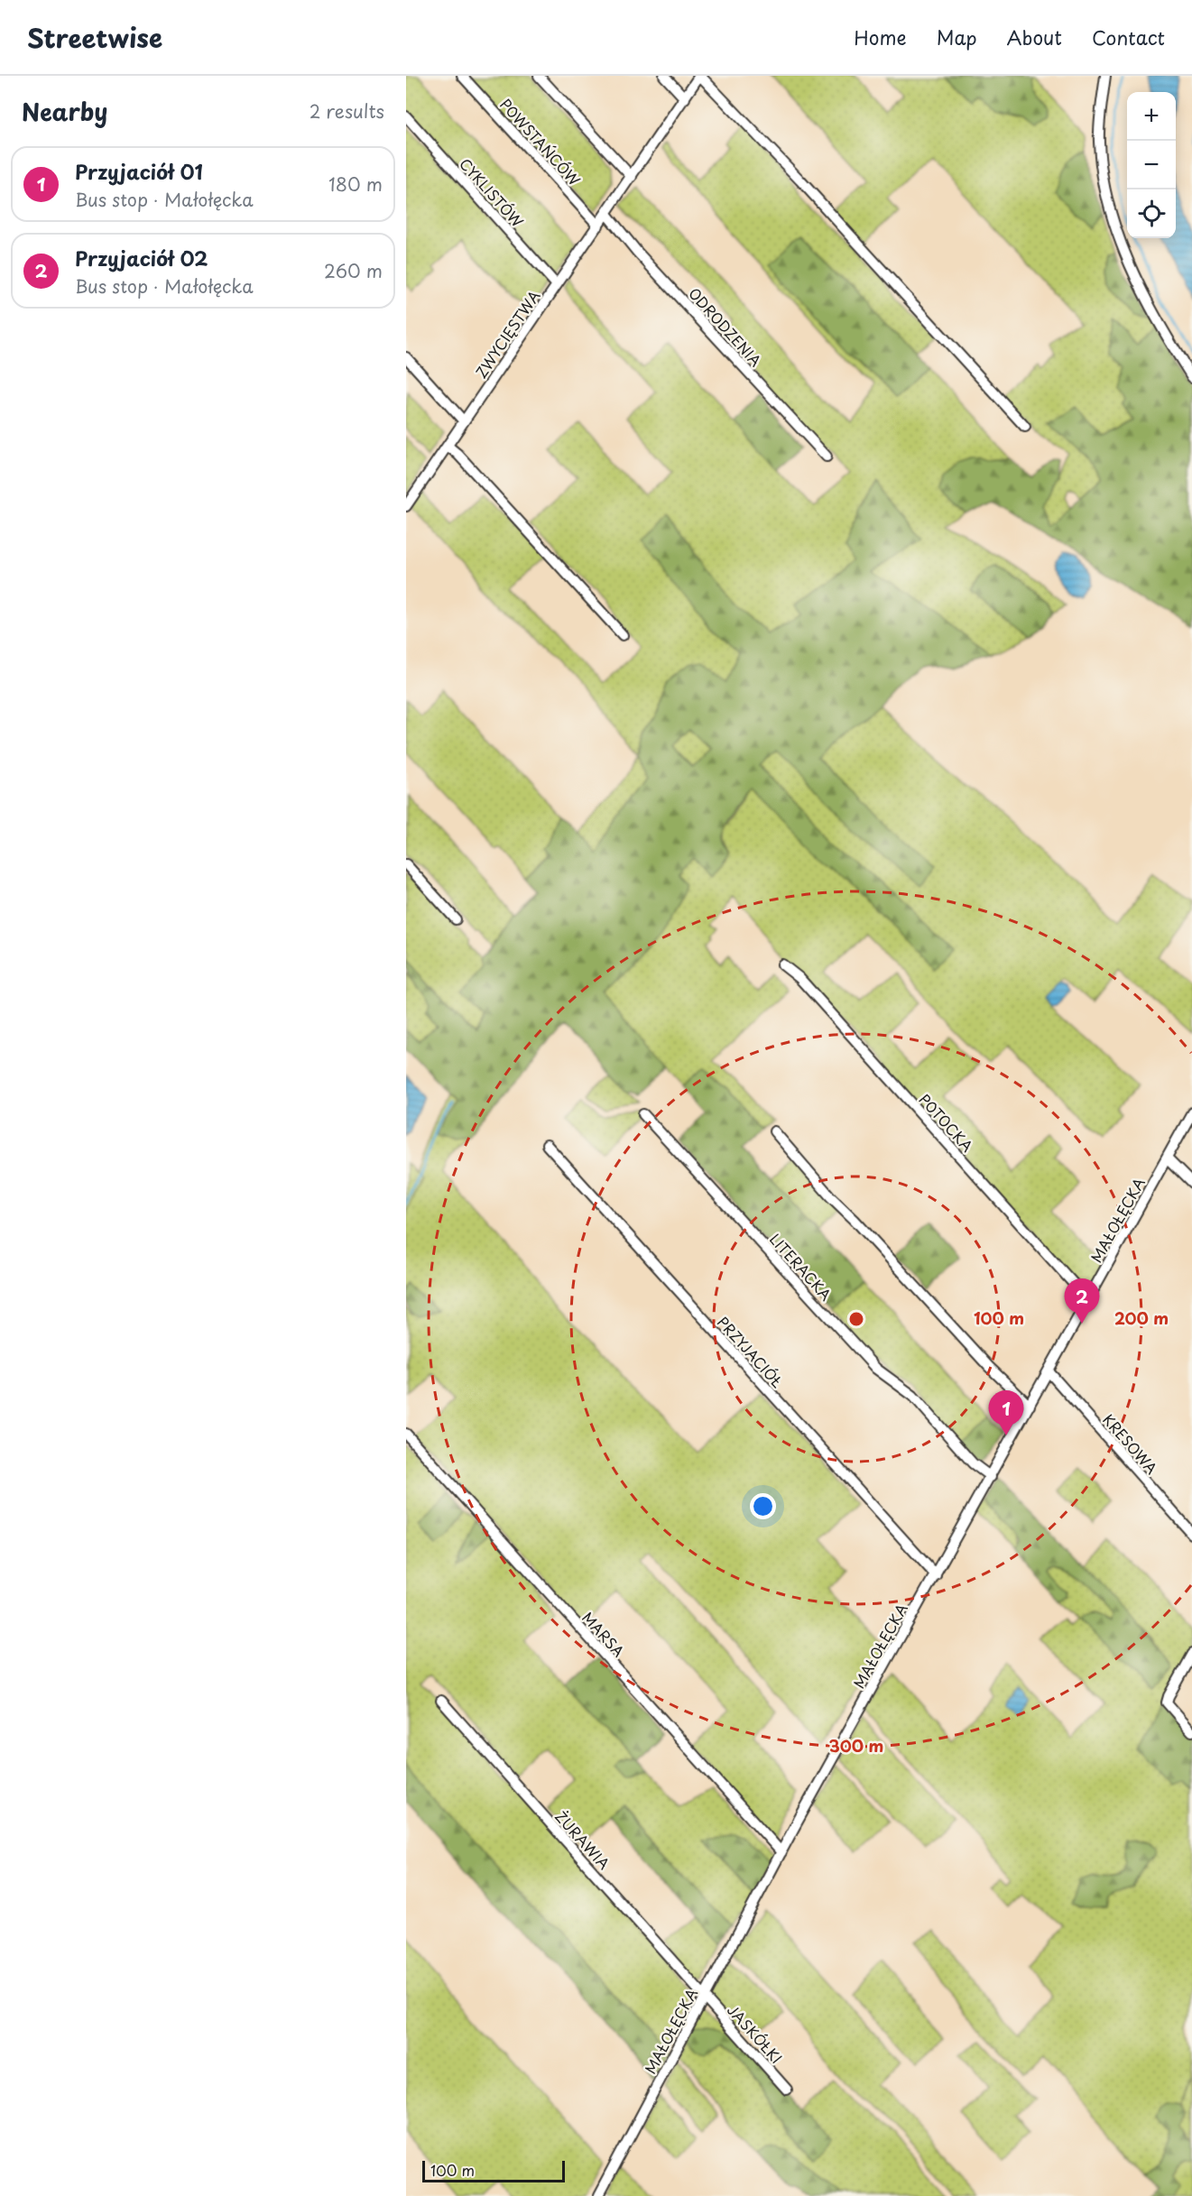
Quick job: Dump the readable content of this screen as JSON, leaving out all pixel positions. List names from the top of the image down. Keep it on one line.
{"streets":{"street":["POWSTAŃCÓW","CYKLISTÓW","ODRODZENIA","ZWYCIĘSTWA","POTOCKA","MAŁOŁĘCKA","LITERACKA","PRZYJACIÓŁ","KRESOWA","MARSA","ŻURAWIA","JASKÓŁKI"]},"crossings":[["POWSTAŃCÓW","ZWYCIĘSTWA"],["CYKLISTÓW","ZWYCIĘSTWA"],["ODRODZENIA","ZWYCIĘSTWA"],["POTOCKA","MAŁOŁĘCKA"],["MAŁOŁĘCKA","LITERACKA"],["MAŁOŁĘCKA","PRZYJACIÓŁ"],["MAŁOŁĘCKA","KRESOWA"],["MAŁOŁĘCKA","MARSA"],["MAŁOŁĘCKA","ŻURAWIA"],["MAŁOŁĘCKA","JASKÓŁKI"],["ŻURAWIA","JASKÓŁKI"]],"scale_bar":"100 m","page":{"header":"Streetwise","nav":["Home","Map","About","Contact"],"heading":["Nearby","2 results"],"map_buttons":["+","−"],"list":[{"mark":"1","name":"Przyjaciół 01","note":"Bus stop · Małołęcka","value":"180 m"},{"mark":"2","name":"Przyjaciół 02","note":"Bus stop · Małołęcka","value":"260 m"}],"pins":["2","1"],"scale":"100 m"},"rings":["100 m","200 m","300 m"]}
